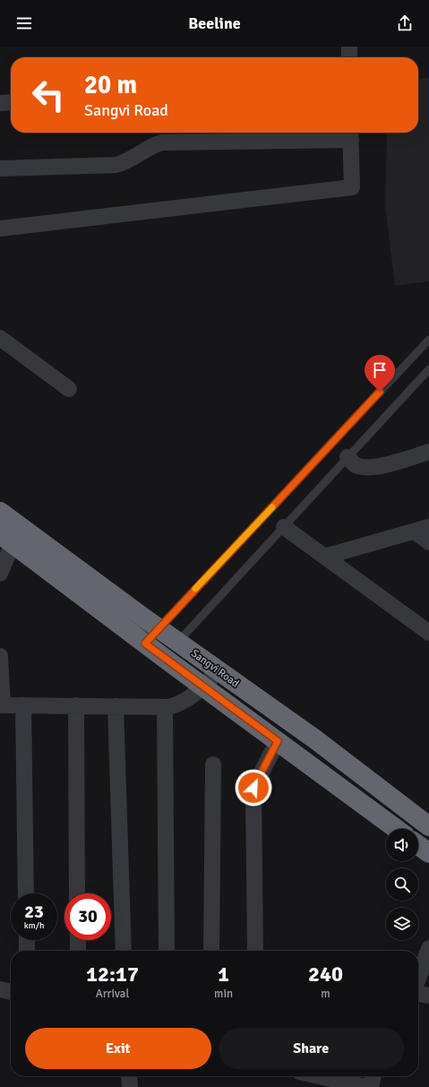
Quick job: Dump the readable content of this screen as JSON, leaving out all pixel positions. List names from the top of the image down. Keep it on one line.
{"streets":{"highway":["Sangvi Road"]},"page":{"header":"Beeline","turn":["20 m","Sangvi Road"],"speed":"23 km/h","limit":"30","eta":["12:17","Arrival","1","min","240","m"],"buttons":["Exit","Share"]}}
